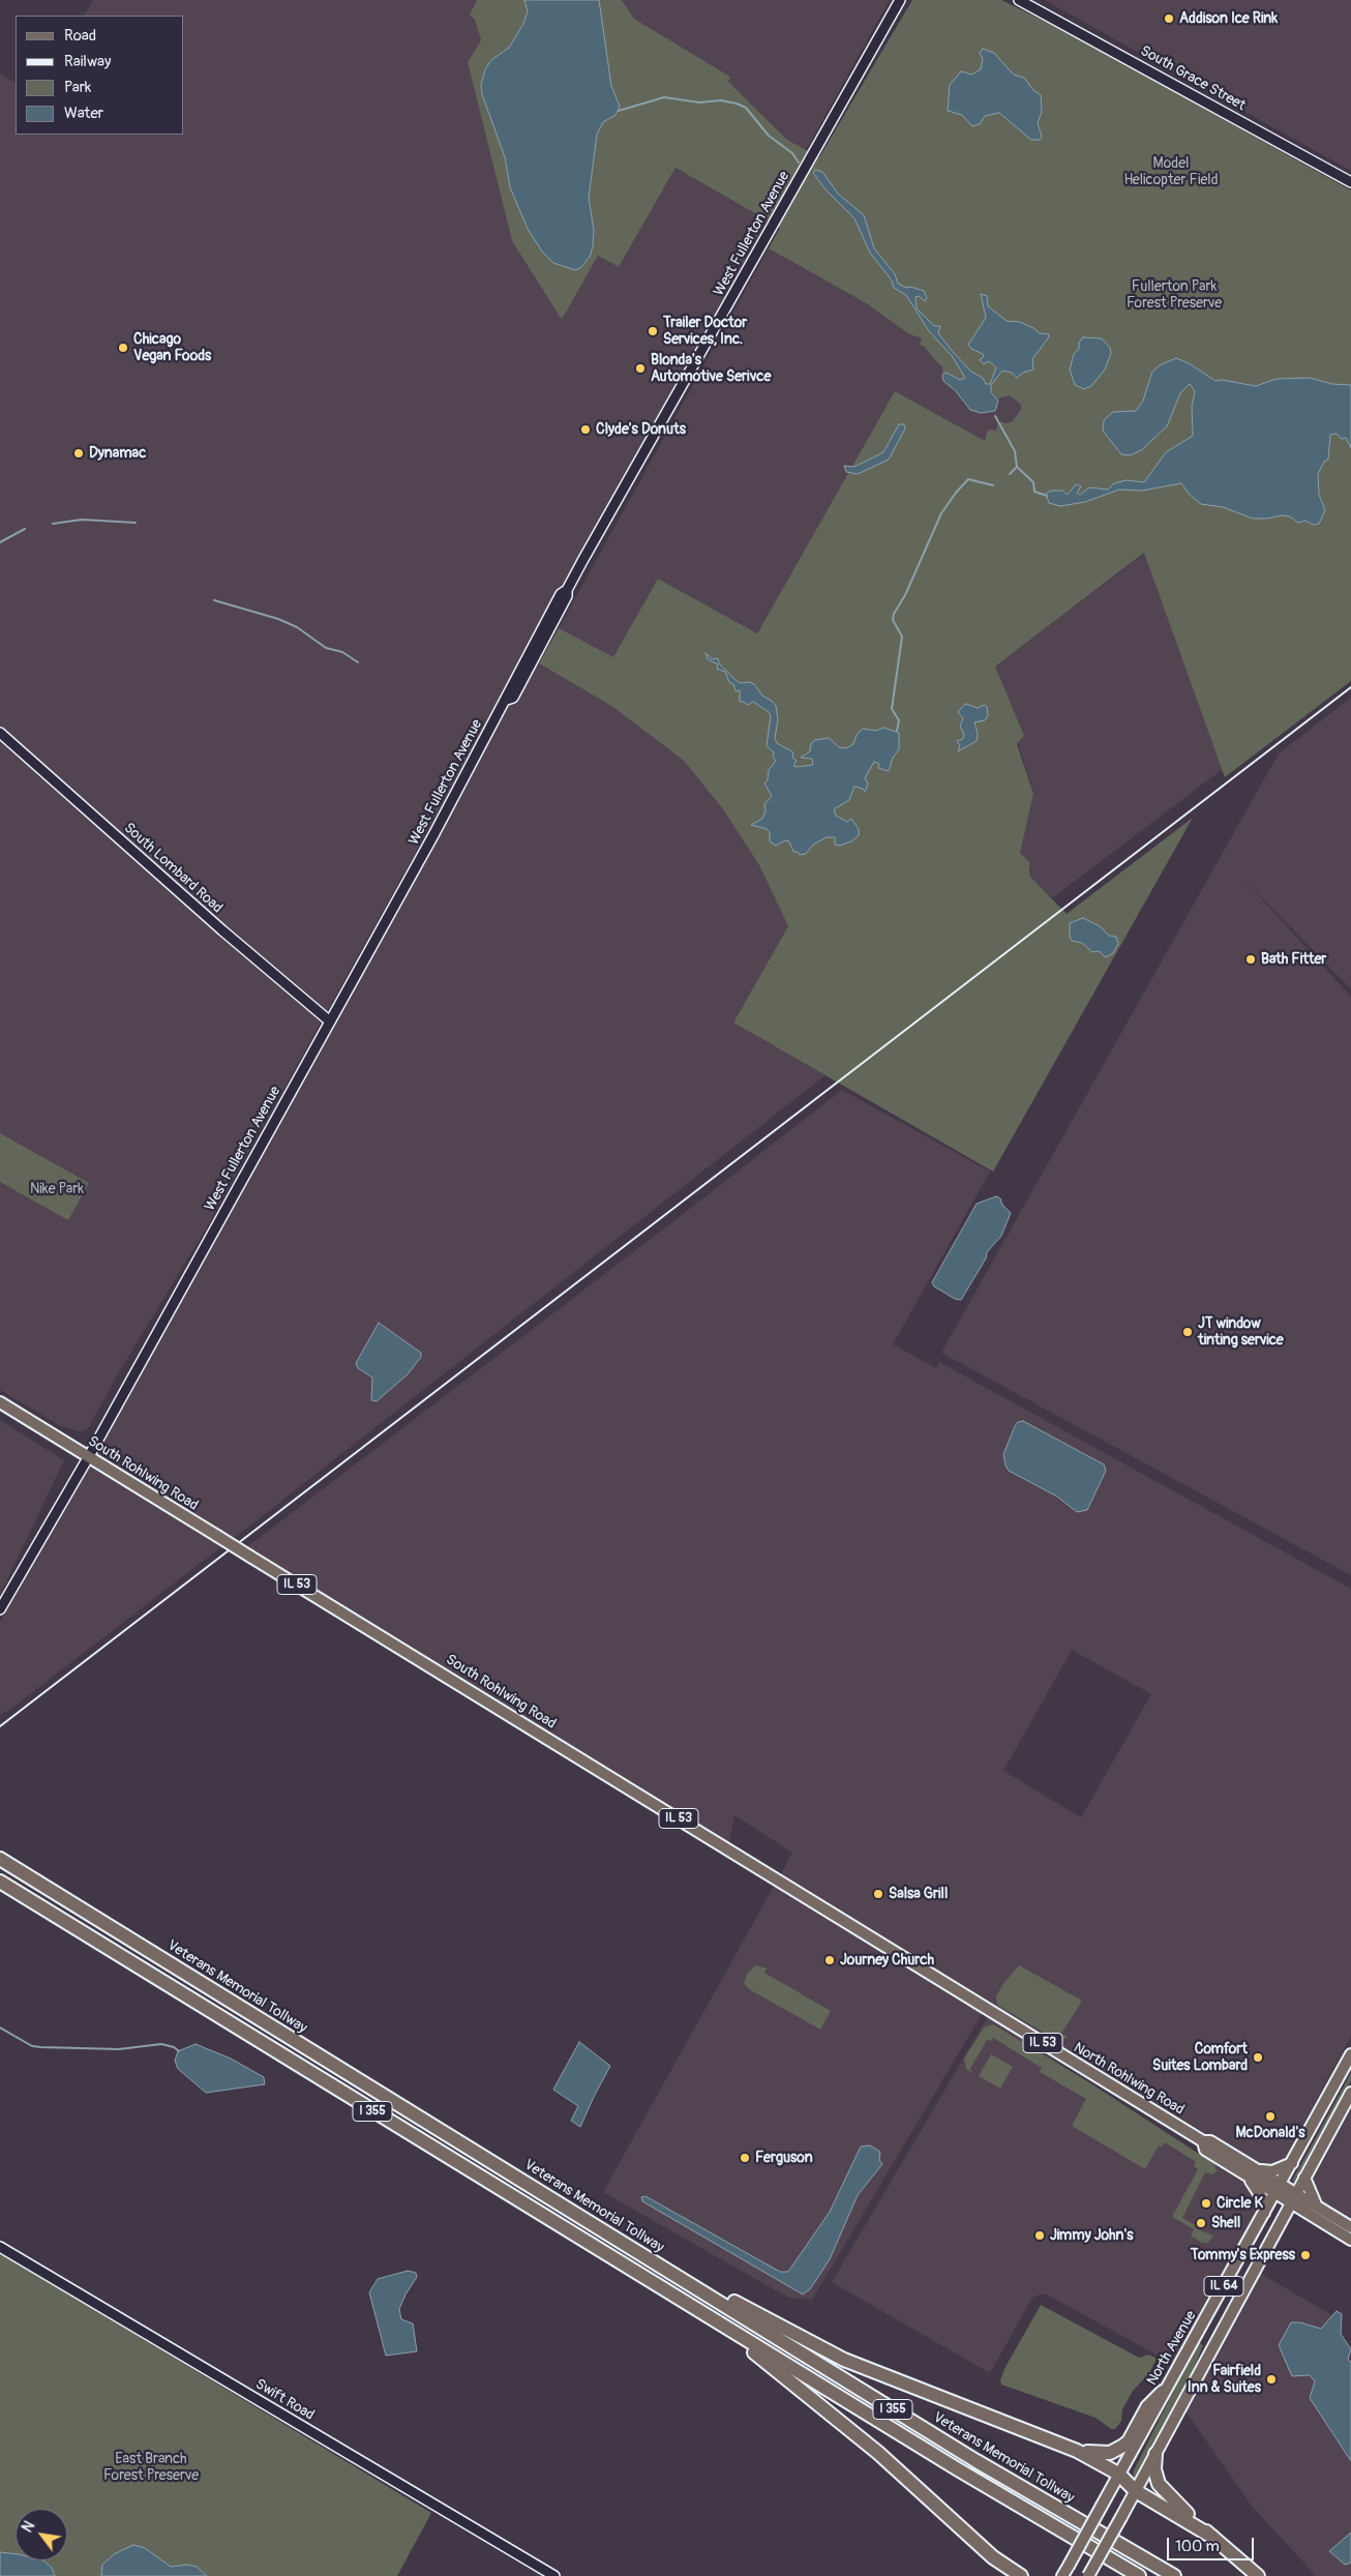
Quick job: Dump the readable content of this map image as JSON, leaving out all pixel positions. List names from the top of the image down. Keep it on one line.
{"streets":{"highway":["Veterans Memorial Tollway","I 355"],"main road":["South Rohlwing Road","IL 53","North Rohlwing Road","IL 64","North Avenue"],"street":["South Grace Street","West Fullerton Avenue","South Lombard Road","Swift Road"]},"crossings":[["West Fullerton Avenue","South Lombard Road"],["West Fullerton Avenue","South Rohlwing Road"],["South Rohlwing Road","North Rohlwing Road"],["IL 53","North Rohlwing Road"],["IL 53","IL 64"],["IL 53","North Avenue"],["North Rohlwing Road","North Avenue"]],"parks":["Model Helicopter Field","Fullerton Park Forest Preserve","Nike Park","East Branch Forest Preserve"],"places":["Addison Ice Rink","Trailer Doctor Services, Inc.","Chicago Vegan Foods","Blonda's Automotive Serivce","Clyde's Donuts","Dynamac","Bath Fitter","JT window tinting service","Salsa Grill","Journey Church","Comfort Suites Lombard","McDonald's","Ferguson","Circle K","Shell","Jimmy John's","Tommy's Express","Fairfield Inn & Suites"],"legend":["Road","Railway","Park","Water"],"scale_bar":"100 m","north":"top left"}
